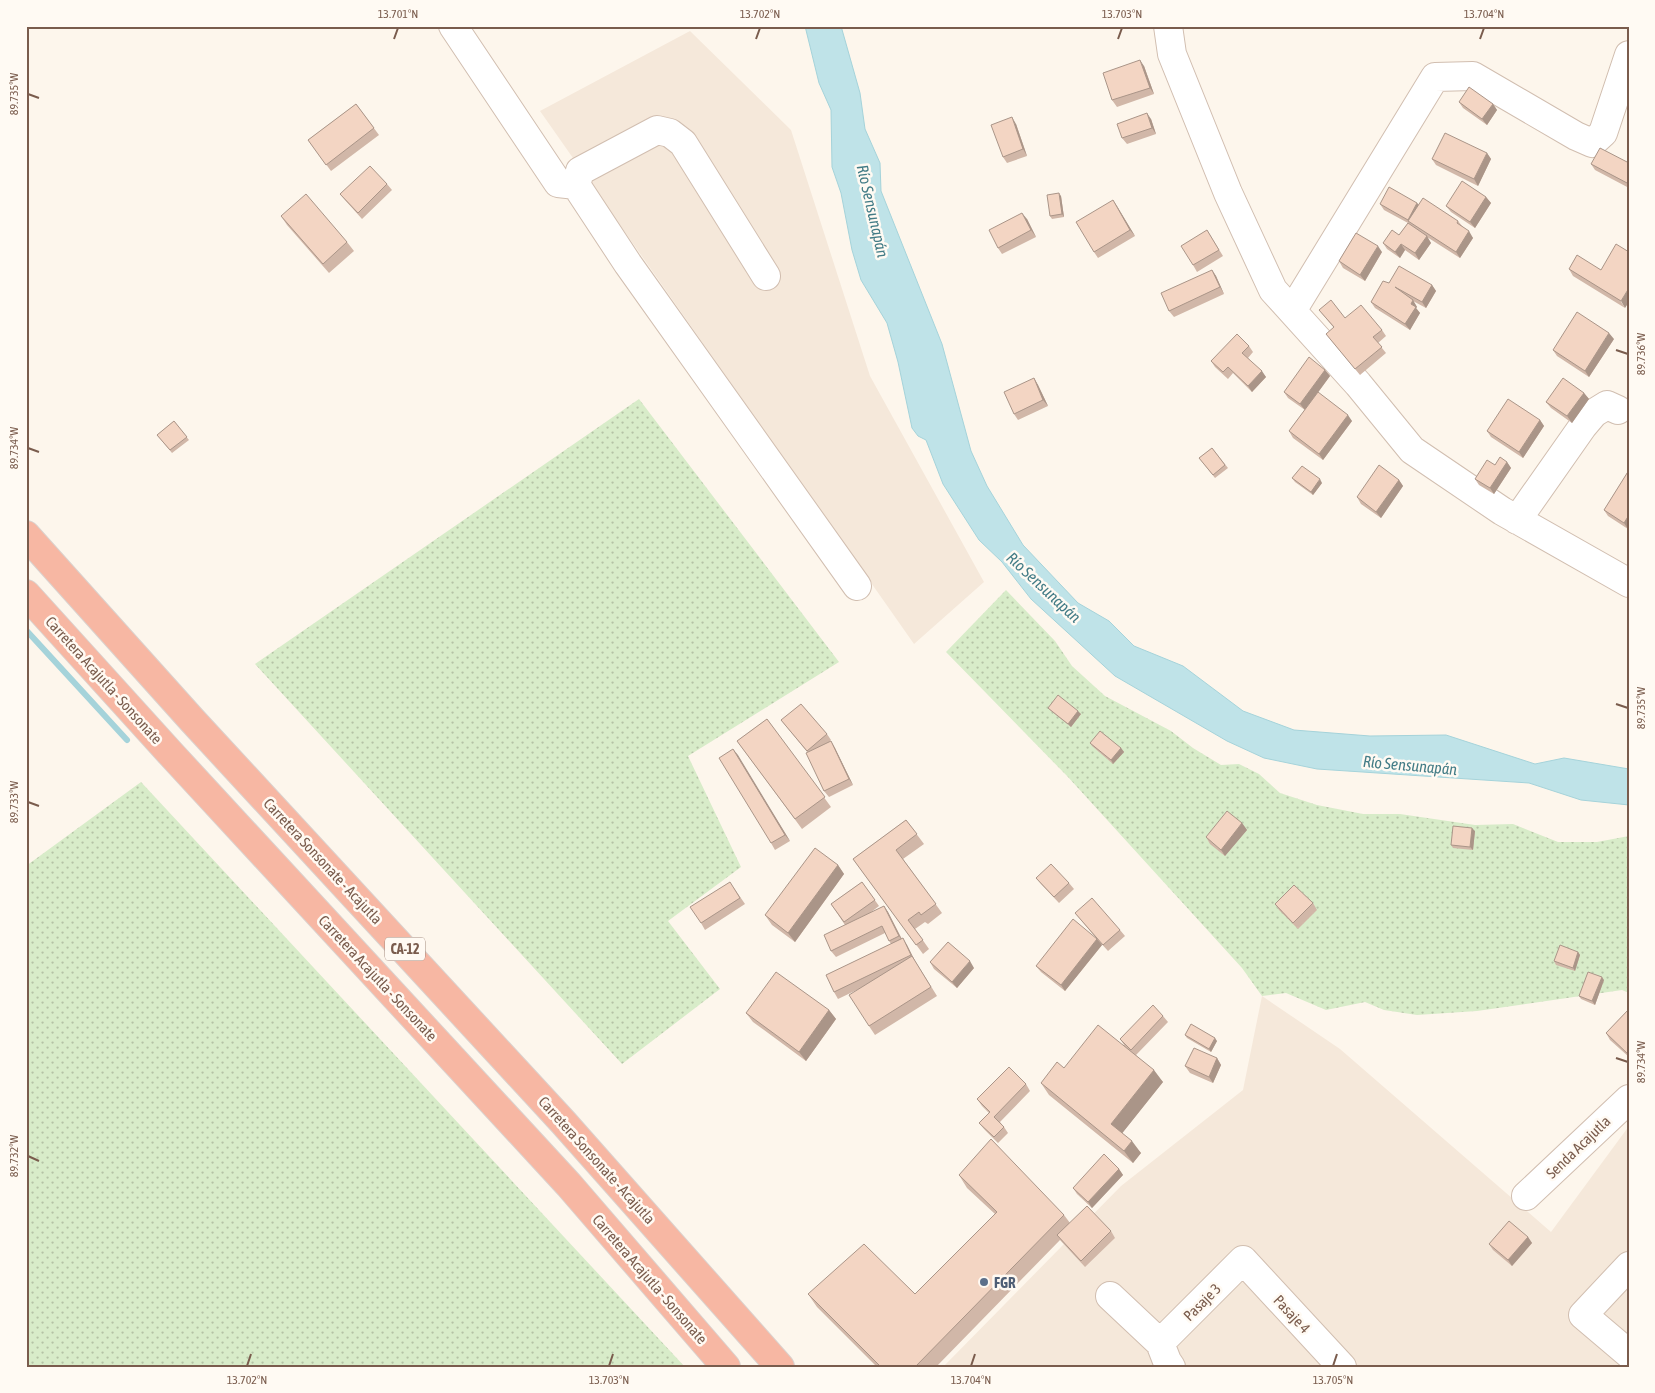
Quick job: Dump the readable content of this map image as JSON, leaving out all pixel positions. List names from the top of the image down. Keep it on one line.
{"streets":{"highway":["Carretera Acajutla - Sonsonate","Carretera Sonsonate - Acajutla","CA-12"],"street":["Senda Acajutla","Pasaje 3","Pasaje 4"]},"crossings":[["Pasaje 3","Pasaje 4"]],"water":["Río Sensunapán"],"places":["FGR"],"coordinates":["13.701°N","13.702°N","13.703°N","13.704°N","89.735°W","89.736°W","89.734°W","89.733°W","89.732°W","13.705°N"]}
